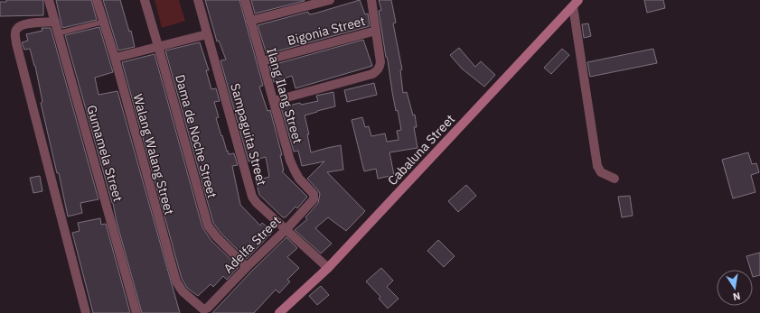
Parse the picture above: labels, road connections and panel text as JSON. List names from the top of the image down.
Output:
{
  "streets": {
    "main road": ["Cabaluna Street"],
    "street": [
      "Bigonia Street",
      "Ilang Ilang Street",
      "Sampaguita Street",
      "Dama de Noche Street",
      "Gumamela Street",
      "Walang Walang Street",
      "Adelfa Street"
    ]
  },
  "crossings": [
    ["Bigonia Street", "Ilang Ilang Street"],
    ["Ilang Ilang Street", "Adelfa Street"],
    ["Sampaguita Street", "Cabaluna Street"],
    ["Sampaguita Street", "Adelfa Street"],
    ["Dama de Noche Street", "Adelfa Street"],
    ["Walang Walang Street", "Adelfa Street"]
  ],
  "north": "bottom"
}
